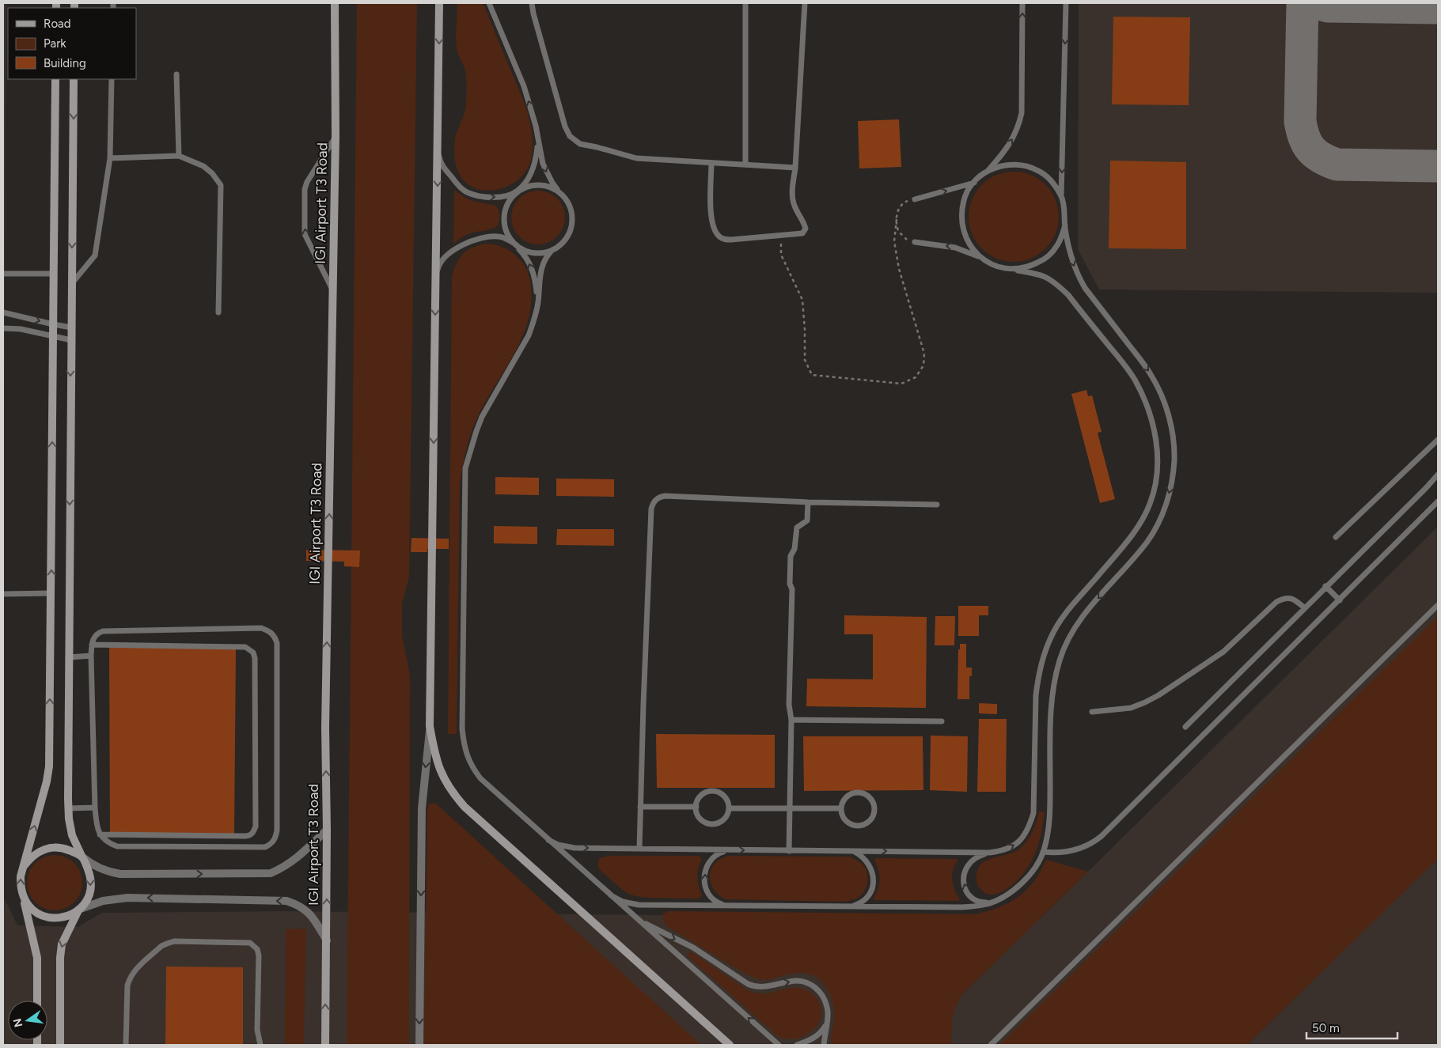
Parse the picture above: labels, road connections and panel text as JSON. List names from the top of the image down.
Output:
{
  "streets": {
    "main road": ["IGI Airport T3 Road"]
  },
  "one_way": ["IGI Airport T3 Road"],
  "legend": ["Road", "Park", "Building"],
  "scale_bar": "50 m",
  "north": "left"
}
